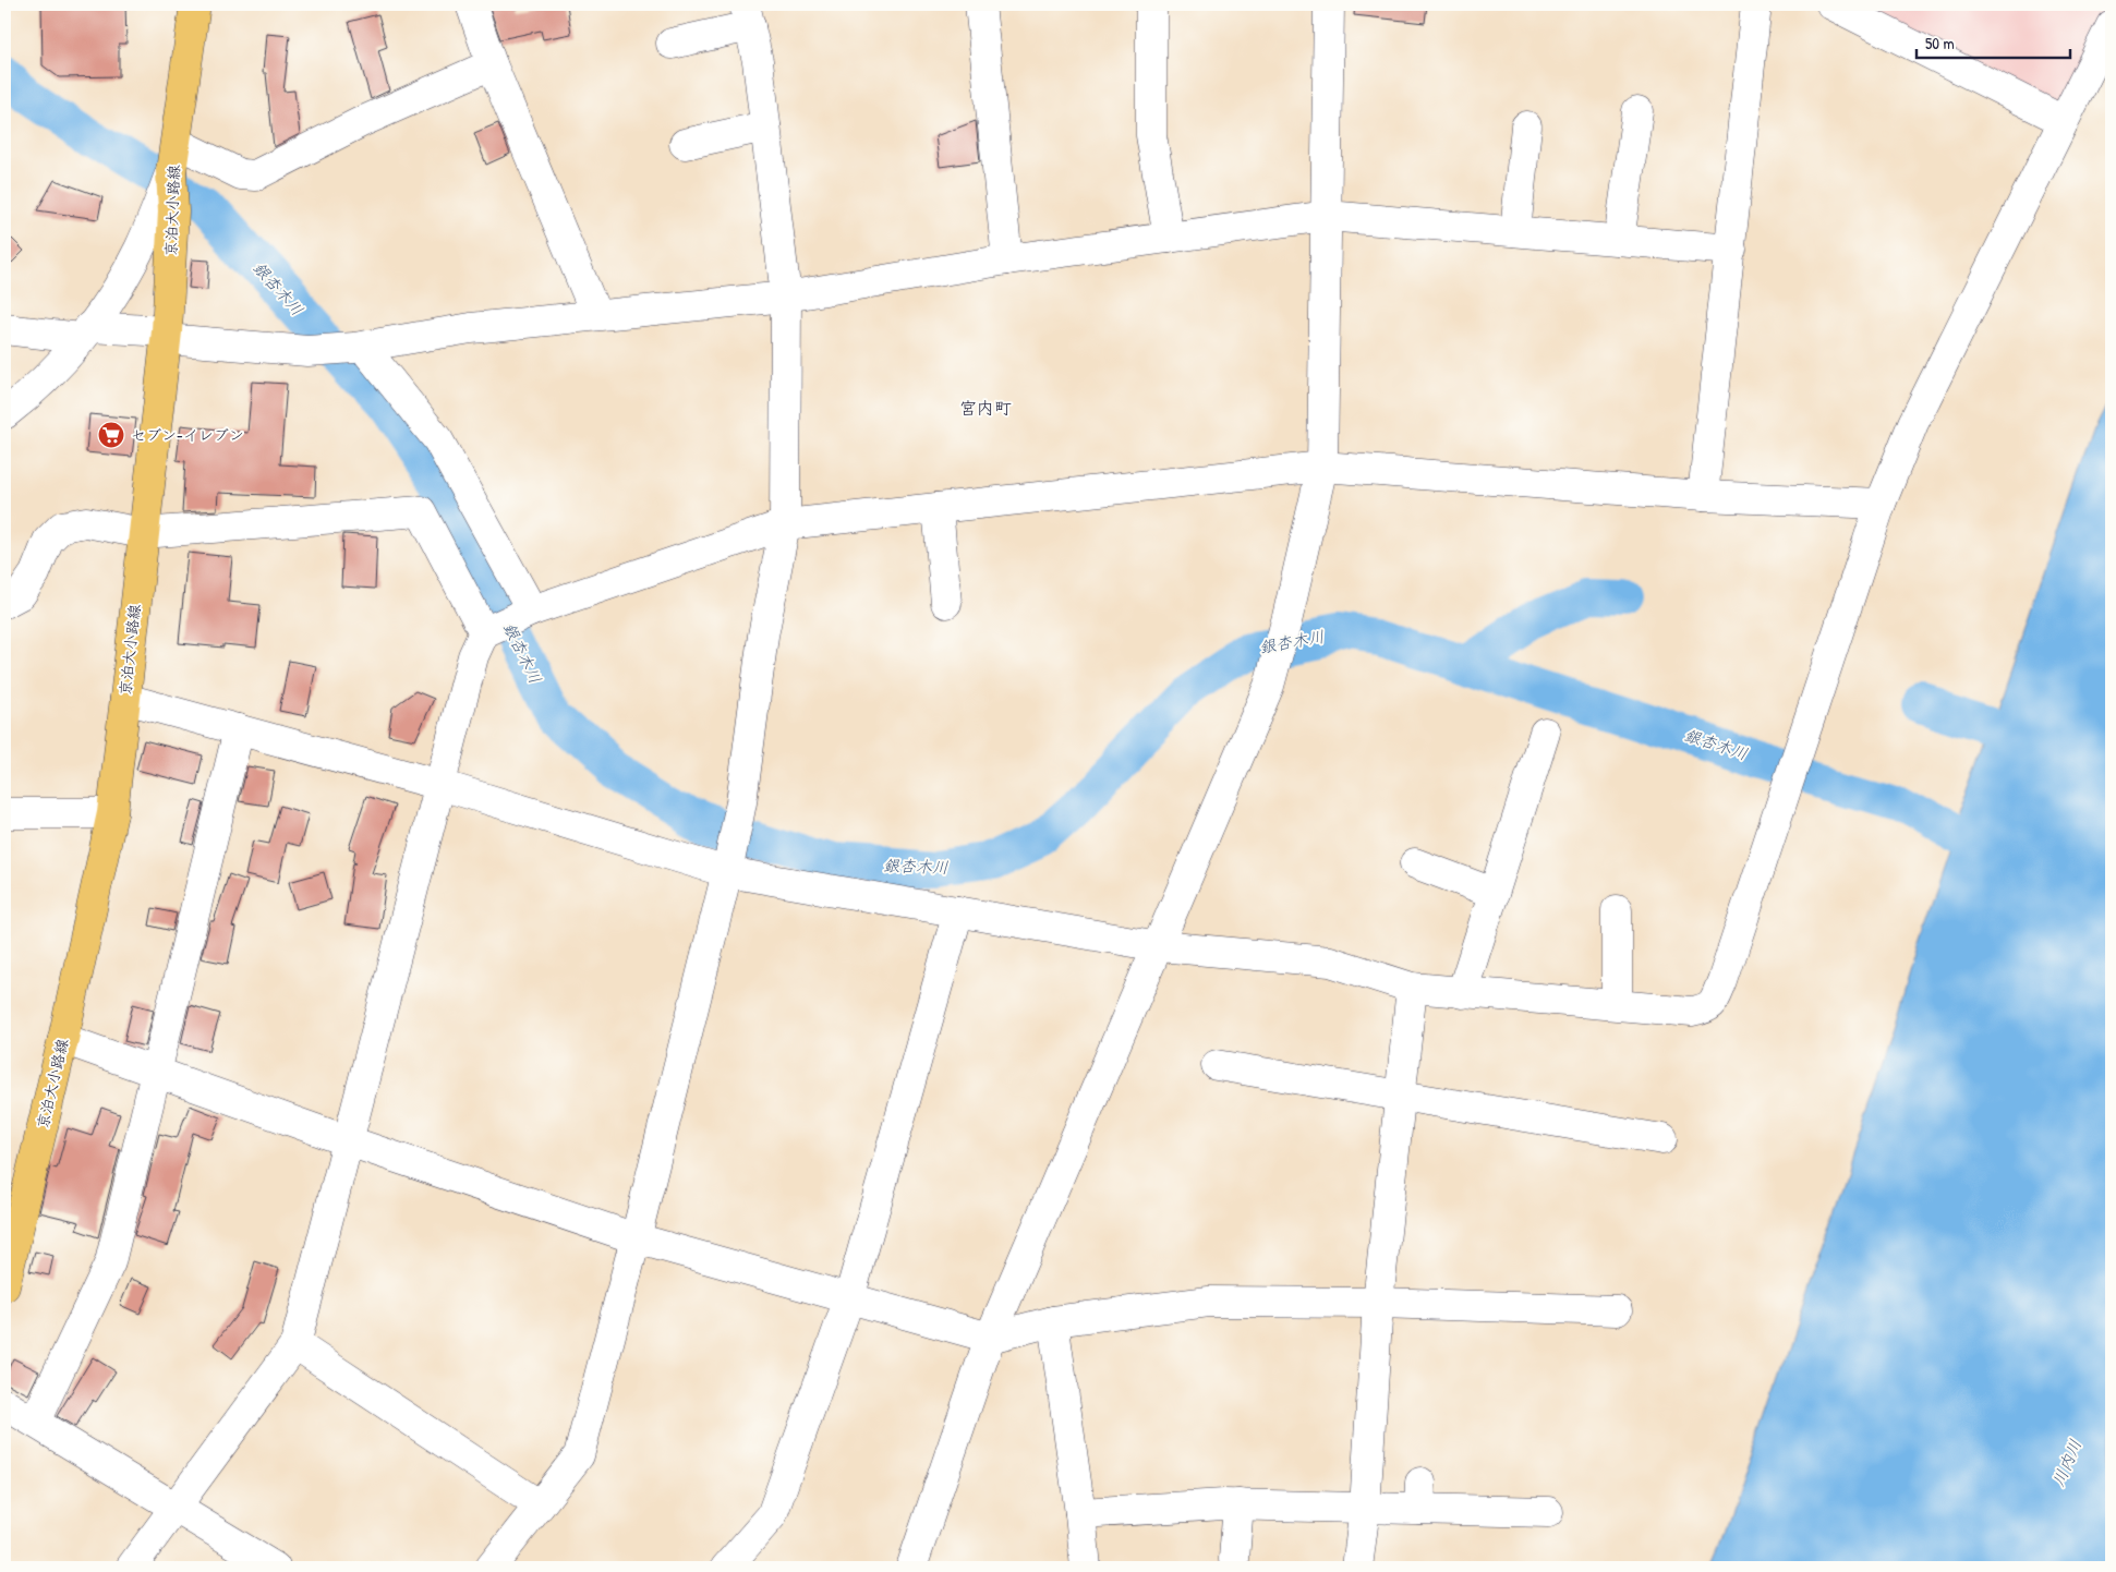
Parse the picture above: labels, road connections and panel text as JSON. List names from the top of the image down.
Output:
{
  "streets": {
    "main road": ["京泊大小路線"]
  },
  "districts": ["宮内町"],
  "water": ["銀杏木川", "川内川"],
  "places": {
    "supermarket": ["セブン-イレブン"]
  },
  "scale_bar": "50 m"
}
